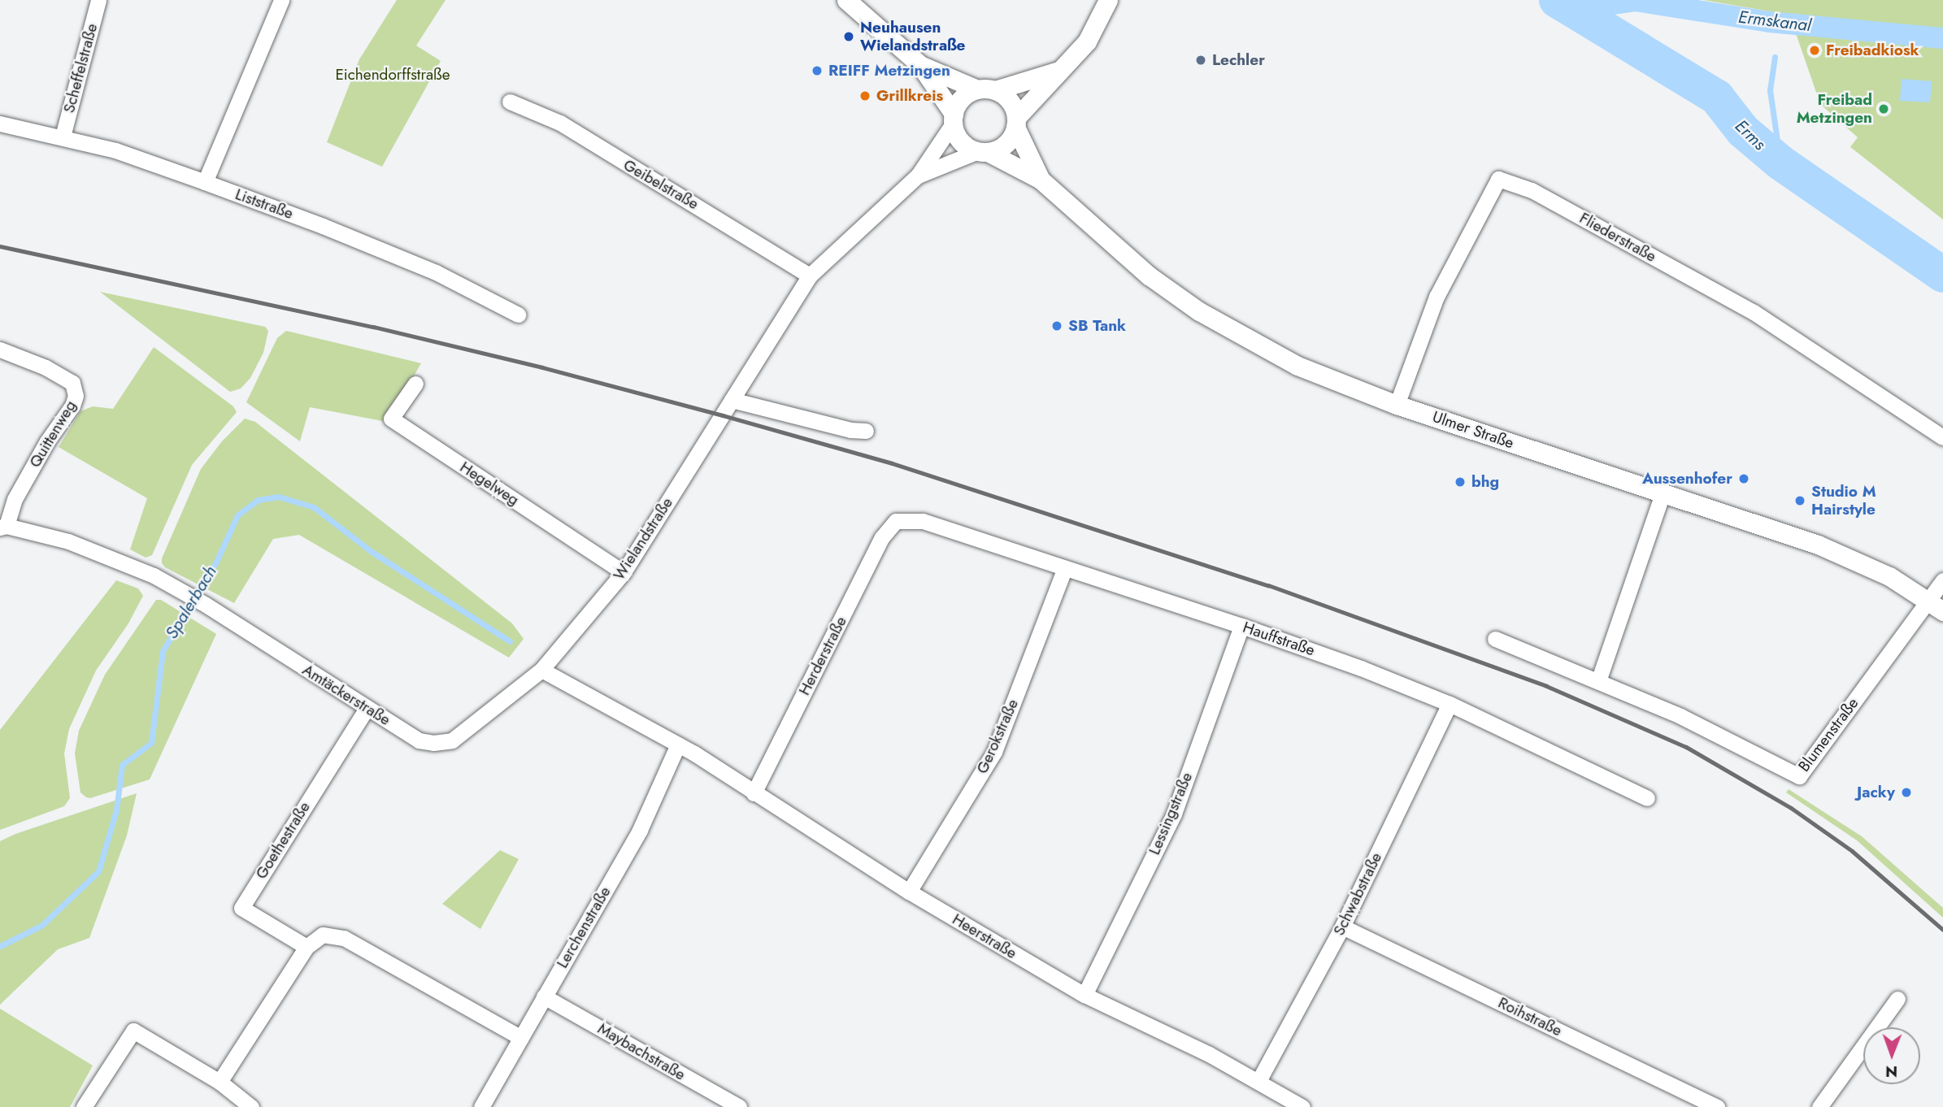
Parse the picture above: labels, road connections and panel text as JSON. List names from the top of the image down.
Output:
{
  "streets": {
    "street": [
      "Scheffelstraße",
      "Geibelstraße",
      "Liststraße",
      "Fliederstraße",
      "Ulmer Straße",
      "Quittenweg",
      "Hegelweg",
      "Wielandstraße",
      "Hauffstraße",
      "Herderstraße",
      "Amtäckerstraße",
      "Blumenstraße",
      "Gerokstraße",
      "Lessingstraße",
      "Goethestraße",
      "Schwabstraße",
      "Lerchenstraße",
      "Heerstraße",
      "Roihstraße",
      "Maybachstraße"
    ]
  },
  "crossings": [
    ["Scheffelstraße", "Liststraße"],
    ["Geibelstraße", "Wielandstraße"],
    ["Fliederstraße", "Ulmer Straße"],
    ["Ulmer Straße", "Wielandstraße"],
    ["Ulmer Straße", "Blumenstraße"],
    ["Quittenweg", "Amtäckerstraße"],
    ["Hegelweg", "Wielandstraße"],
    ["Wielandstraße", "Amtäckerstraße"],
    ["Hauffstraße", "Herderstraße"],
    ["Hauffstraße", "Gerokstraße"],
    ["Hauffstraße", "Lessingstraße"],
    ["Hauffstraße", "Schwabstraße"],
    ["Herderstraße", "Heerstraße"],
    ["Amtäckerstraße", "Goethestraße"],
    ["Gerokstraße", "Heerstraße"],
    ["Lessingstraße", "Heerstraße"],
    ["Schwabstraße", "Heerstraße"],
    ["Schwabstraße", "Roihstraße"],
    ["Lerchenstraße", "Heerstraße"],
    ["Lerchenstraße", "Maybachstraße"]
  ],
  "water": ["Ermskanal", "Erms", "Spalerbach"],
  "parks": ["Eichendorffstraße"],
  "places": [
    "Neuhausen Wielandstraße",
    "Freibadkiosk",
    "Lechler",
    "REIFF Metzingen",
    "Grillkreis",
    "Freibad Metzingen",
    "SB Tank",
    "Aussenhofer",
    "bhg",
    "Studio M Hairstyle",
    "Jacky"
  ],
  "north": "bottom"
}
